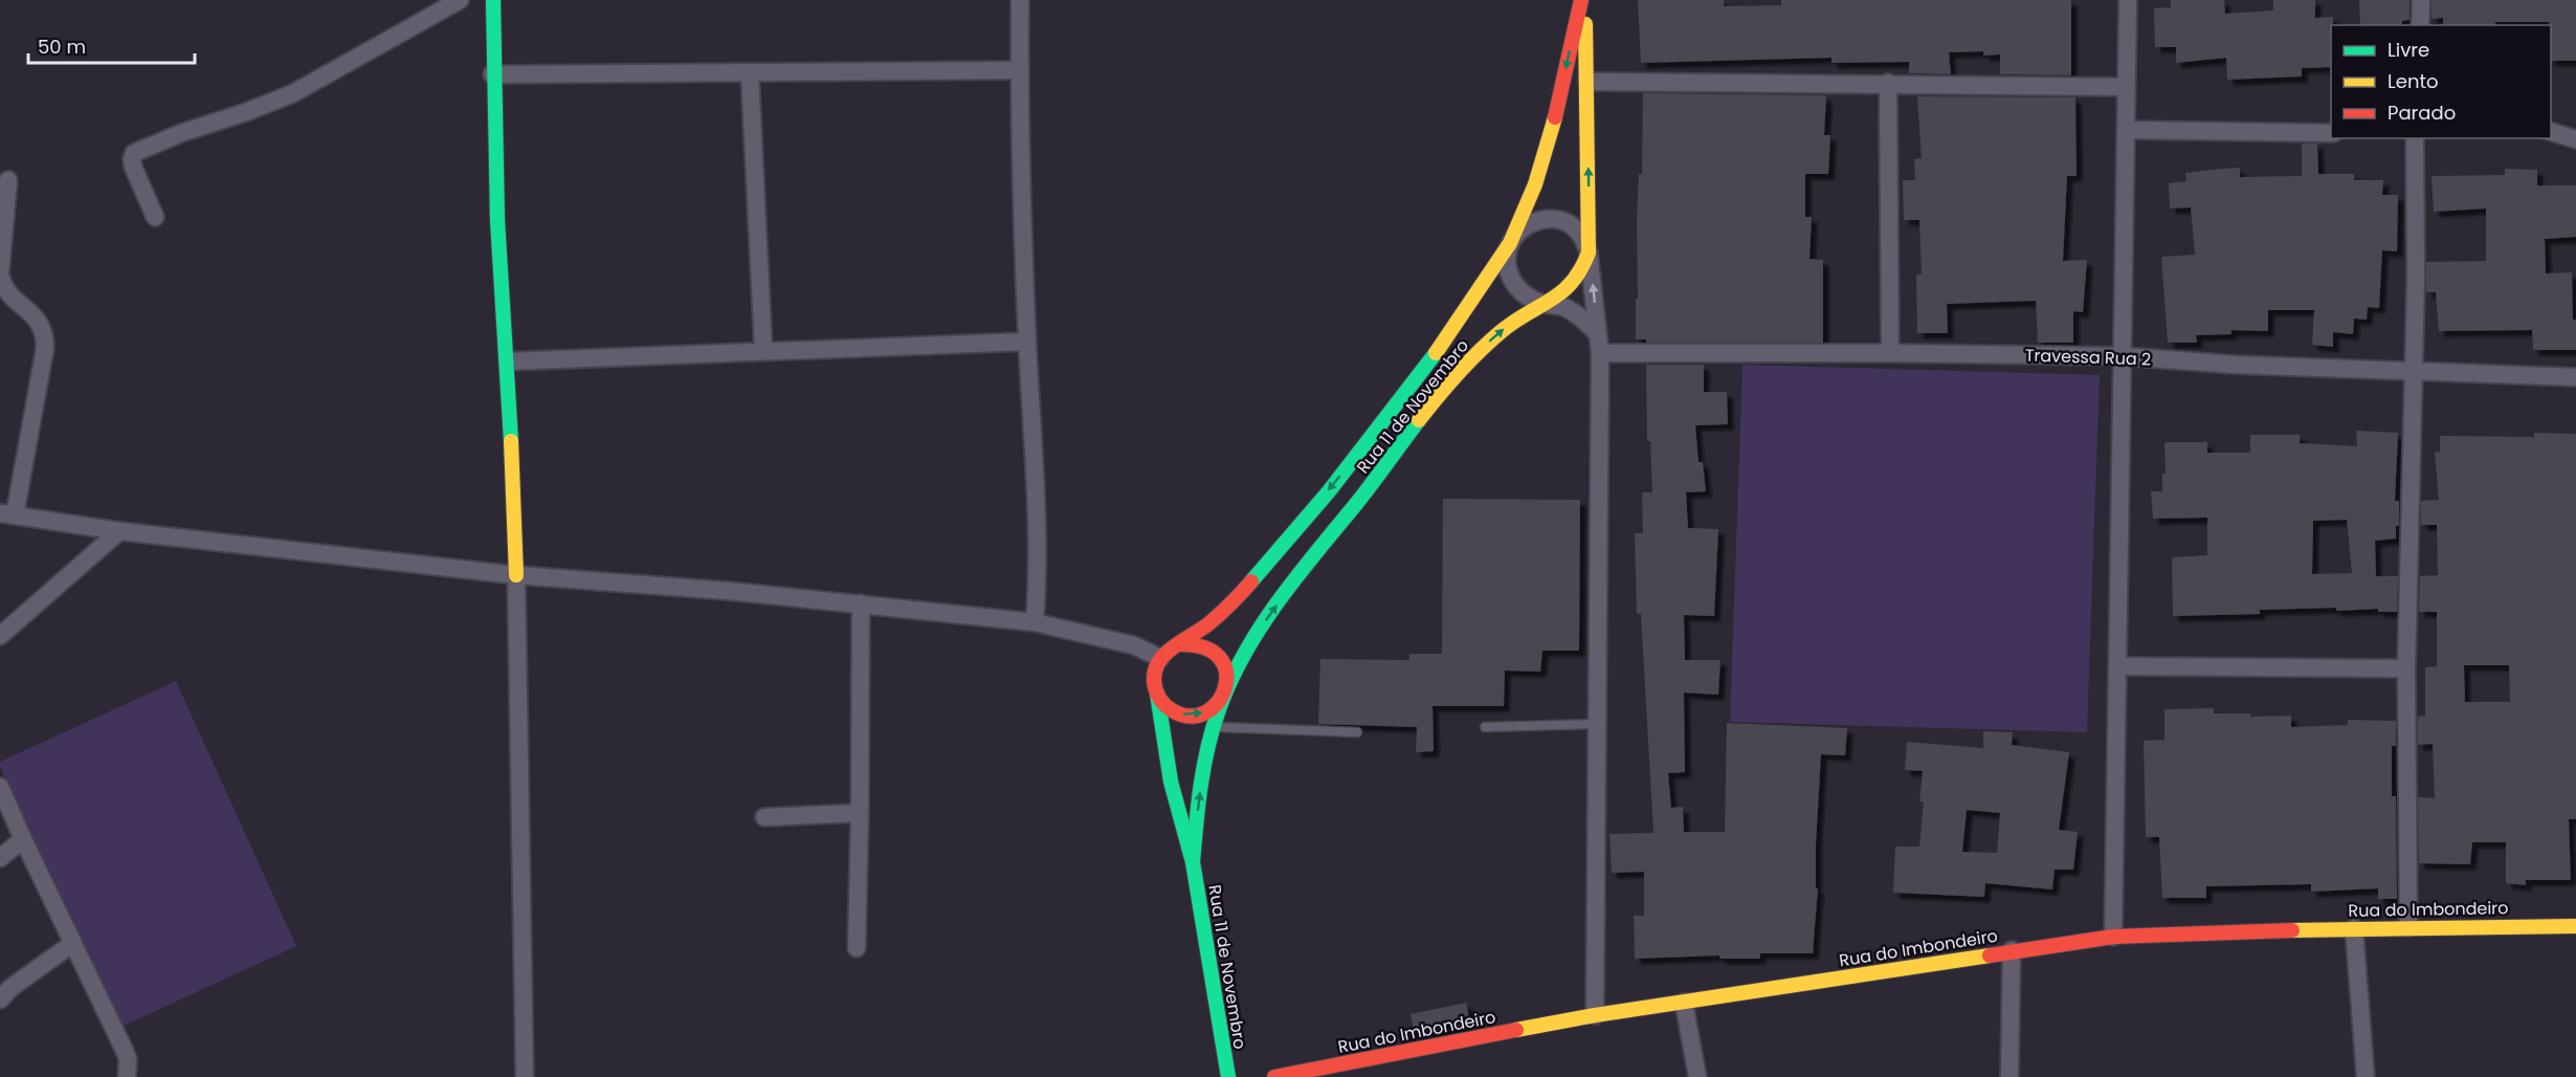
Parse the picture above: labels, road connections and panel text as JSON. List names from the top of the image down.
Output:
{
  "streets": {
    "main road": ["Rua 11 de Novembro", "Rua do Imbondeiro"],
    "street": ["Travessa Rua 2"]
  },
  "legend": ["Livre", "Lento", "Parado"],
  "scale_bar": "50 m"
}
